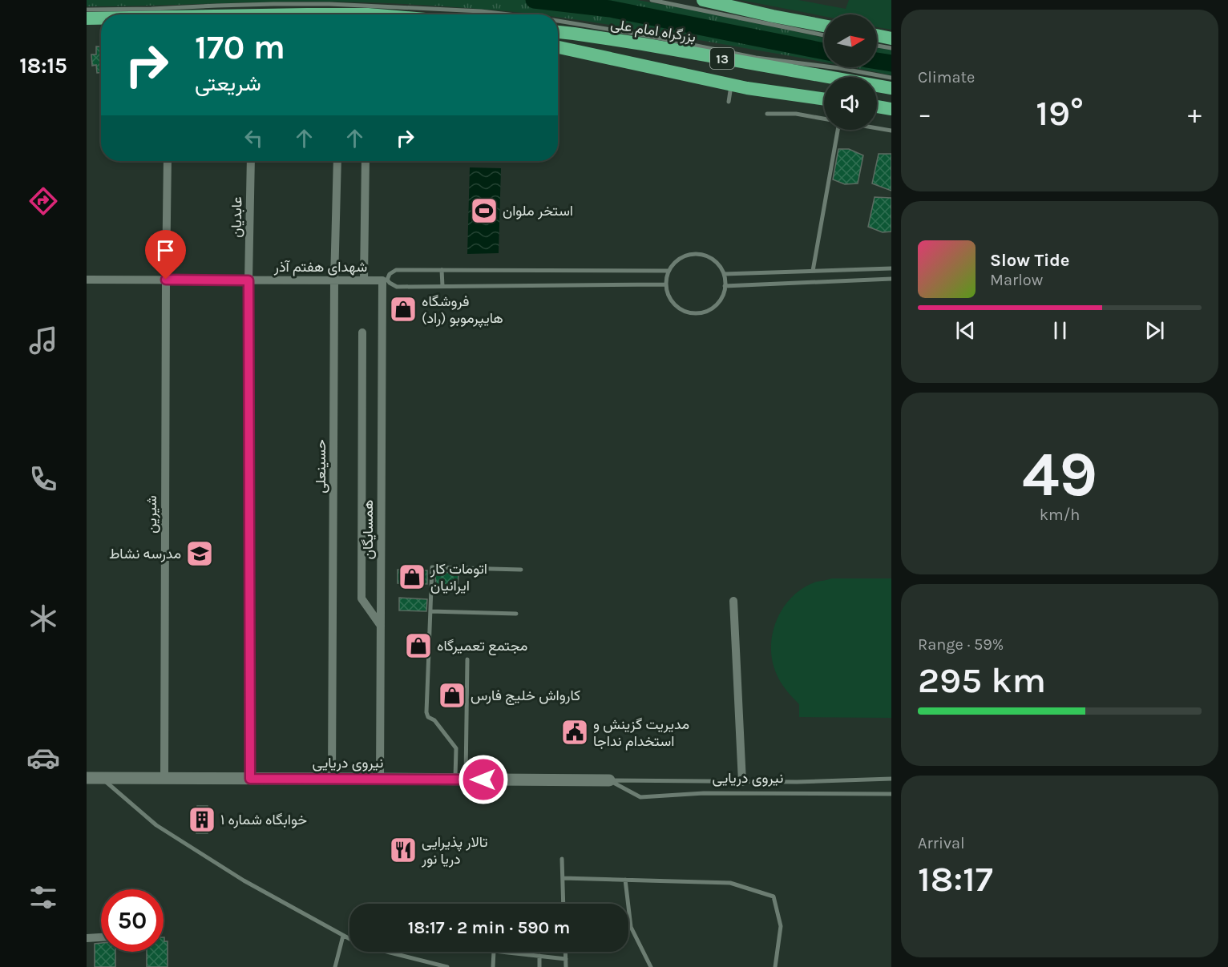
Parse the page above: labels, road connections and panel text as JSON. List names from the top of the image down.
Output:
{
  "streets": {
    "highway": ["بزرگراه امام علی", "13"],
    "main road": ["نیروی دریایی"],
    "street": [
      "عابدیان",
      "شهدای هفتم آذر",
      "حسینعلی",
      "شیرین",
      "همسایگان"
    ]
  },
  "crossings": [
    ["عابدیان", "شهدای هفتم آذر"],
    ["عابدیان", "نیروی دریایی"],
    ["شهدای هفتم آذر", "حسینعلی"],
    ["شهدای هفتم آذر", "شیرین"],
    ["شهدای هفتم آذر", "همسایگان"],
    ["حسینعلی", "نیروی دریایی"],
    ["شیرین", "نیروی دریایی"],
    ["همسایگان", "نیروی دریایی"]
  ],
  "places": {
    "sports": ["استخر ملوان"],
    "shop": [
      "فروشگاه هایپرموبو (راد)",
      "اتومات کار ایرانیان",
      "مجتمع تعمیرگاه",
      "کارواش خلیج فارس"
    ],
    "school or university": ["مدرسه نشاط"],
    "public building": ["مدیریت گزینش و استخدام نداجا"],
    "building": ["خوابگاه شماره ۱"],
    "restaurant": ["تالار پذیرایی دریا نور"]
  },
  "north": "right",
  "page": {
    "tabs": "18:15",
    "tile": [
      "Climate",
      ["49", "km/h"],
      ["Range · 59%", "295 km"],
      ["Arrival", "18:17"]
    ],
    "turn": ["170 m", "شریعتی"],
    "heat": ["−", "19°", "+"],
    "song": ["Slow Tide", "Marlow"],
    "limit": "50",
    "trip": "18:17 · 2 min · 590 m"
  }
}
